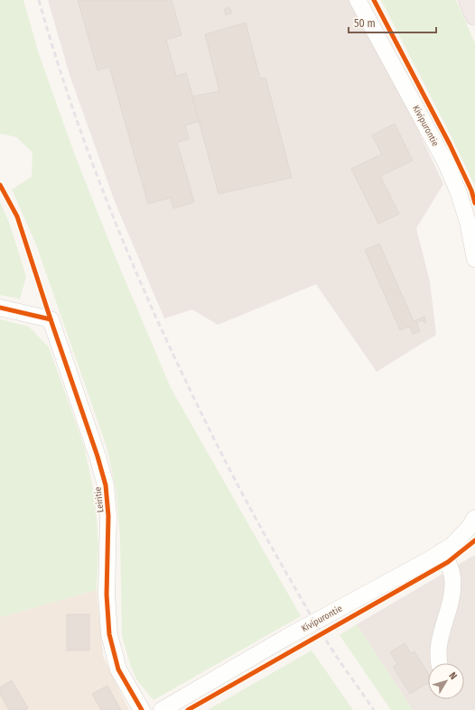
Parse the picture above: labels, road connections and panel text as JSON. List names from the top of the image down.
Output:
{
  "streets": {
    "street": ["Kivipurontie", "Leiritie"]
  },
  "scale_bar": "50 m",
  "north": "top right"
}
